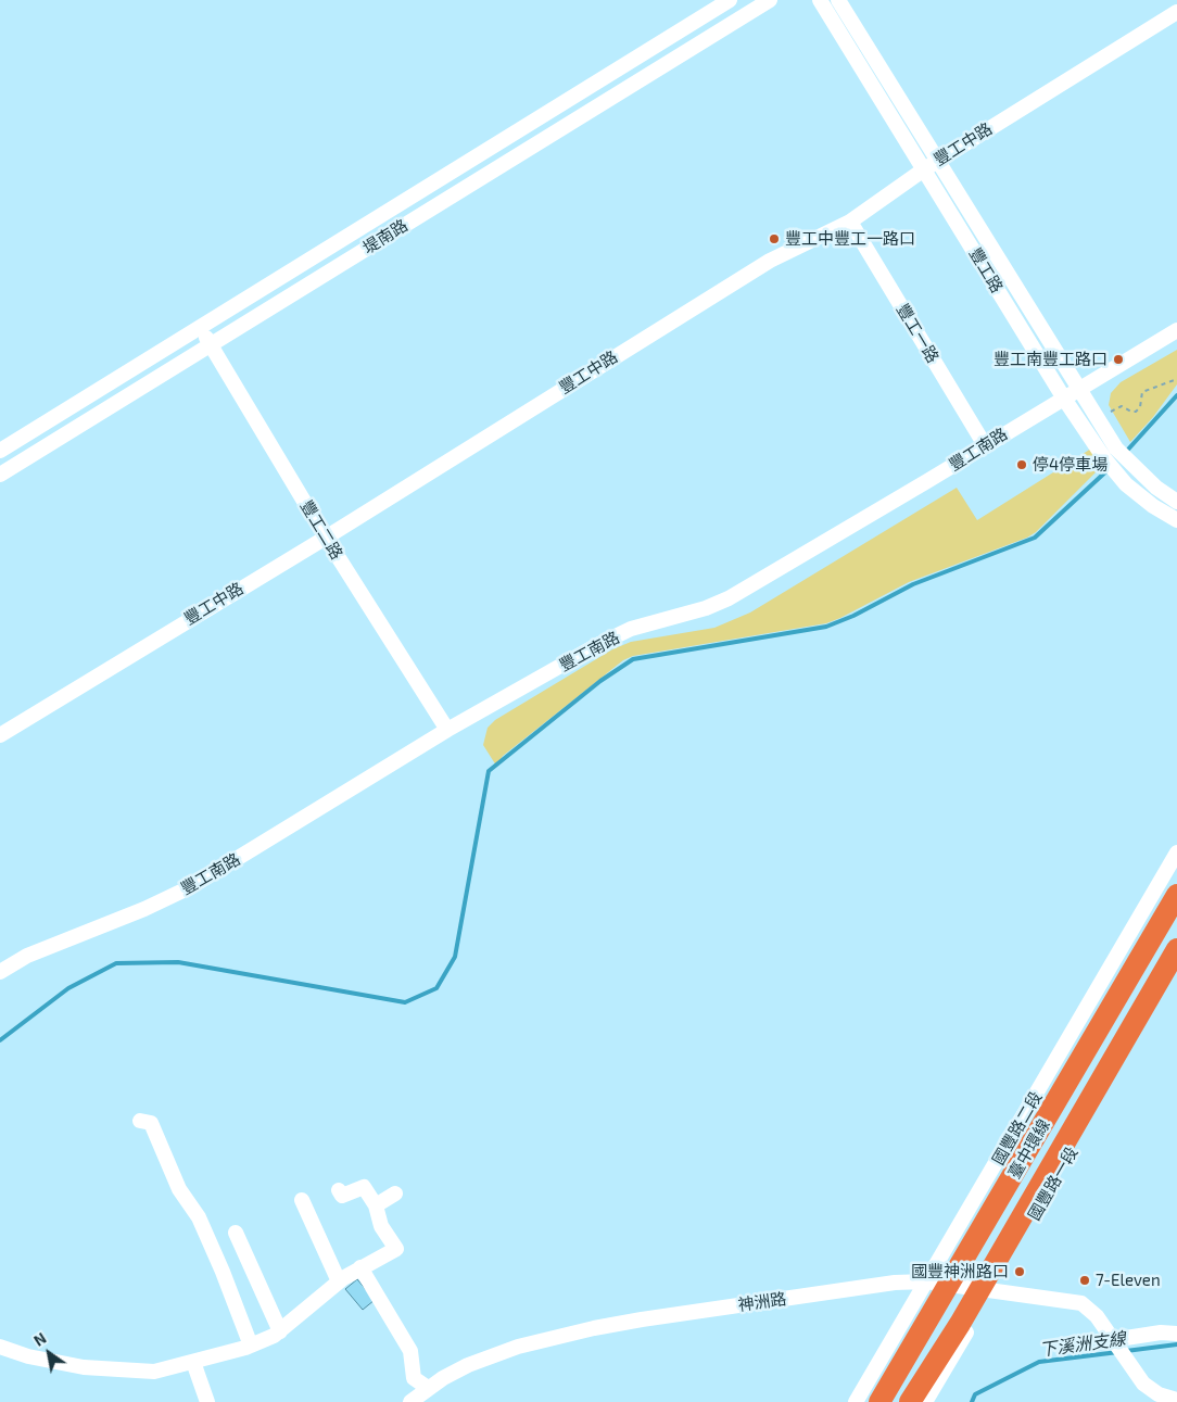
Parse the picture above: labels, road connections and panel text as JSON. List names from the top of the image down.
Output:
{
  "streets": {
    "highway": ["臺中環線"],
    "street": [
      "豐工中路",
      "堤南路",
      "豐工路",
      "豐工一路",
      "豐工南路",
      "豐工二路",
      "國豐路二段",
      "國豐路一段",
      "神洲路"
    ]
  },
  "crossings": [
    ["豐工中路", "豐工路"],
    ["豐工中路", "豐工一路"],
    ["豐工中路", "豐工二路"],
    ["堤南路", "豐工二路"],
    ["豐工路", "豐工南路"],
    ["豐工一路", "豐工南路"],
    ["豐工南路", "豐工二路"],
    ["國豐路二段", "神洲路"],
    ["國豐路一段", "神洲路"]
  ],
  "water": ["下溪洲支線"],
  "places": [
    "豐工中豐工一路口",
    "豐工南豐工路口",
    "停4停車場",
    "國豐神洲路口",
    "7-Eleven"
  ],
  "north": "top left"
}
